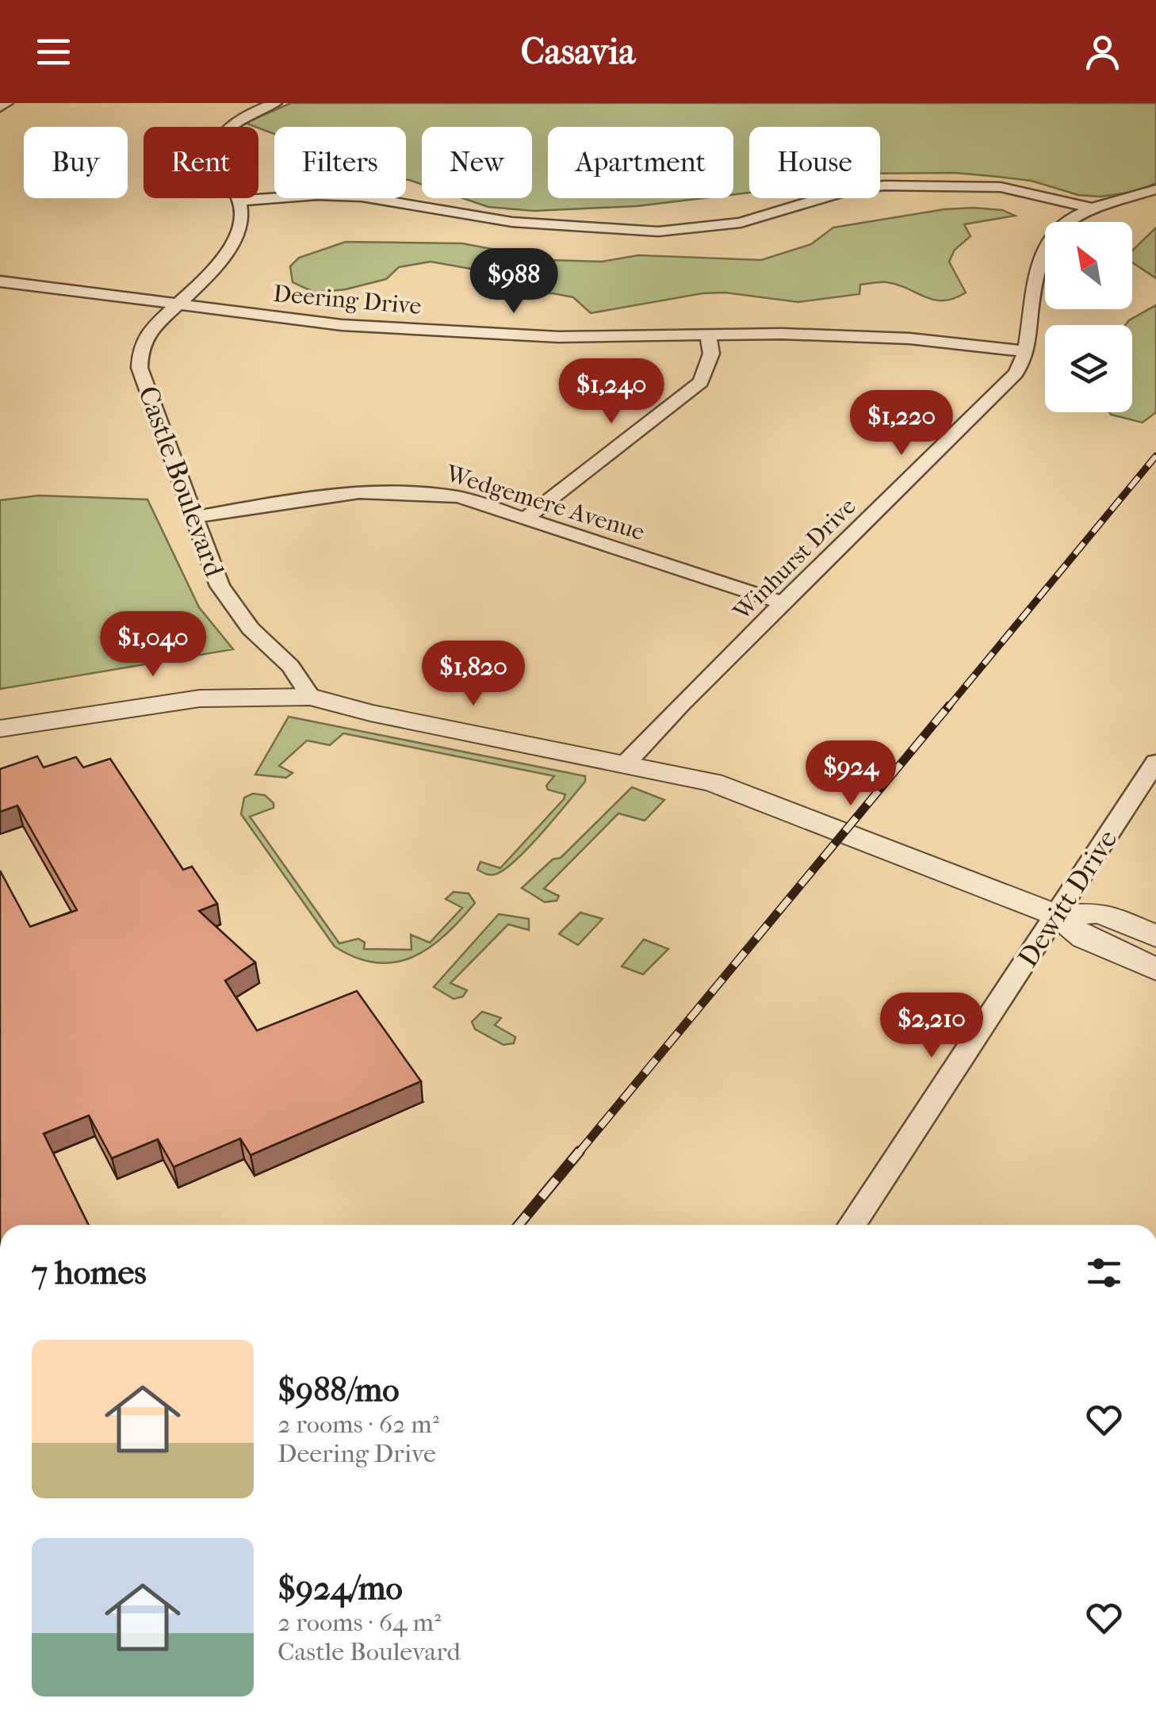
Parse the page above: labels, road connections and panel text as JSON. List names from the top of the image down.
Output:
{
  "streets": {
    "street": [
      "Deering Drive",
      "Castle Boulevard",
      "Wedgemere Avenue",
      "Winhurst Drive",
      "Dewitt Drive"
    ]
  },
  "crossings": [
    ["Deering Drive", "Castle Boulevard"],
    ["Deering Drive", "Winhurst Drive"],
    ["Castle Boulevard", "Wedgemere Avenue"],
    ["Wedgemere Avenue", "Winhurst Drive"]
  ],
  "north": "top left",
  "page": {
    "header": "Casavia",
    "chip": [
      "Buy",
      "Rent",
      "Filters",
      "New",
      "Apartment",
      "House"
    ],
    "price": [
      "$988",
      "$1,240",
      "$1,220",
      "$1,040",
      "$1,820",
      "$924",
      "$2,210"
    ],
    "heading": "7 homes",
    "list": [
      {
        "name": "$988/mo",
        "note": "2 rooms · 62 m² · Deering Drive"
      },
      {
        "name": "$924/mo",
        "note": "2 rooms · 64 m² · Castle Boulevard"
      }
    ]
  }
}
